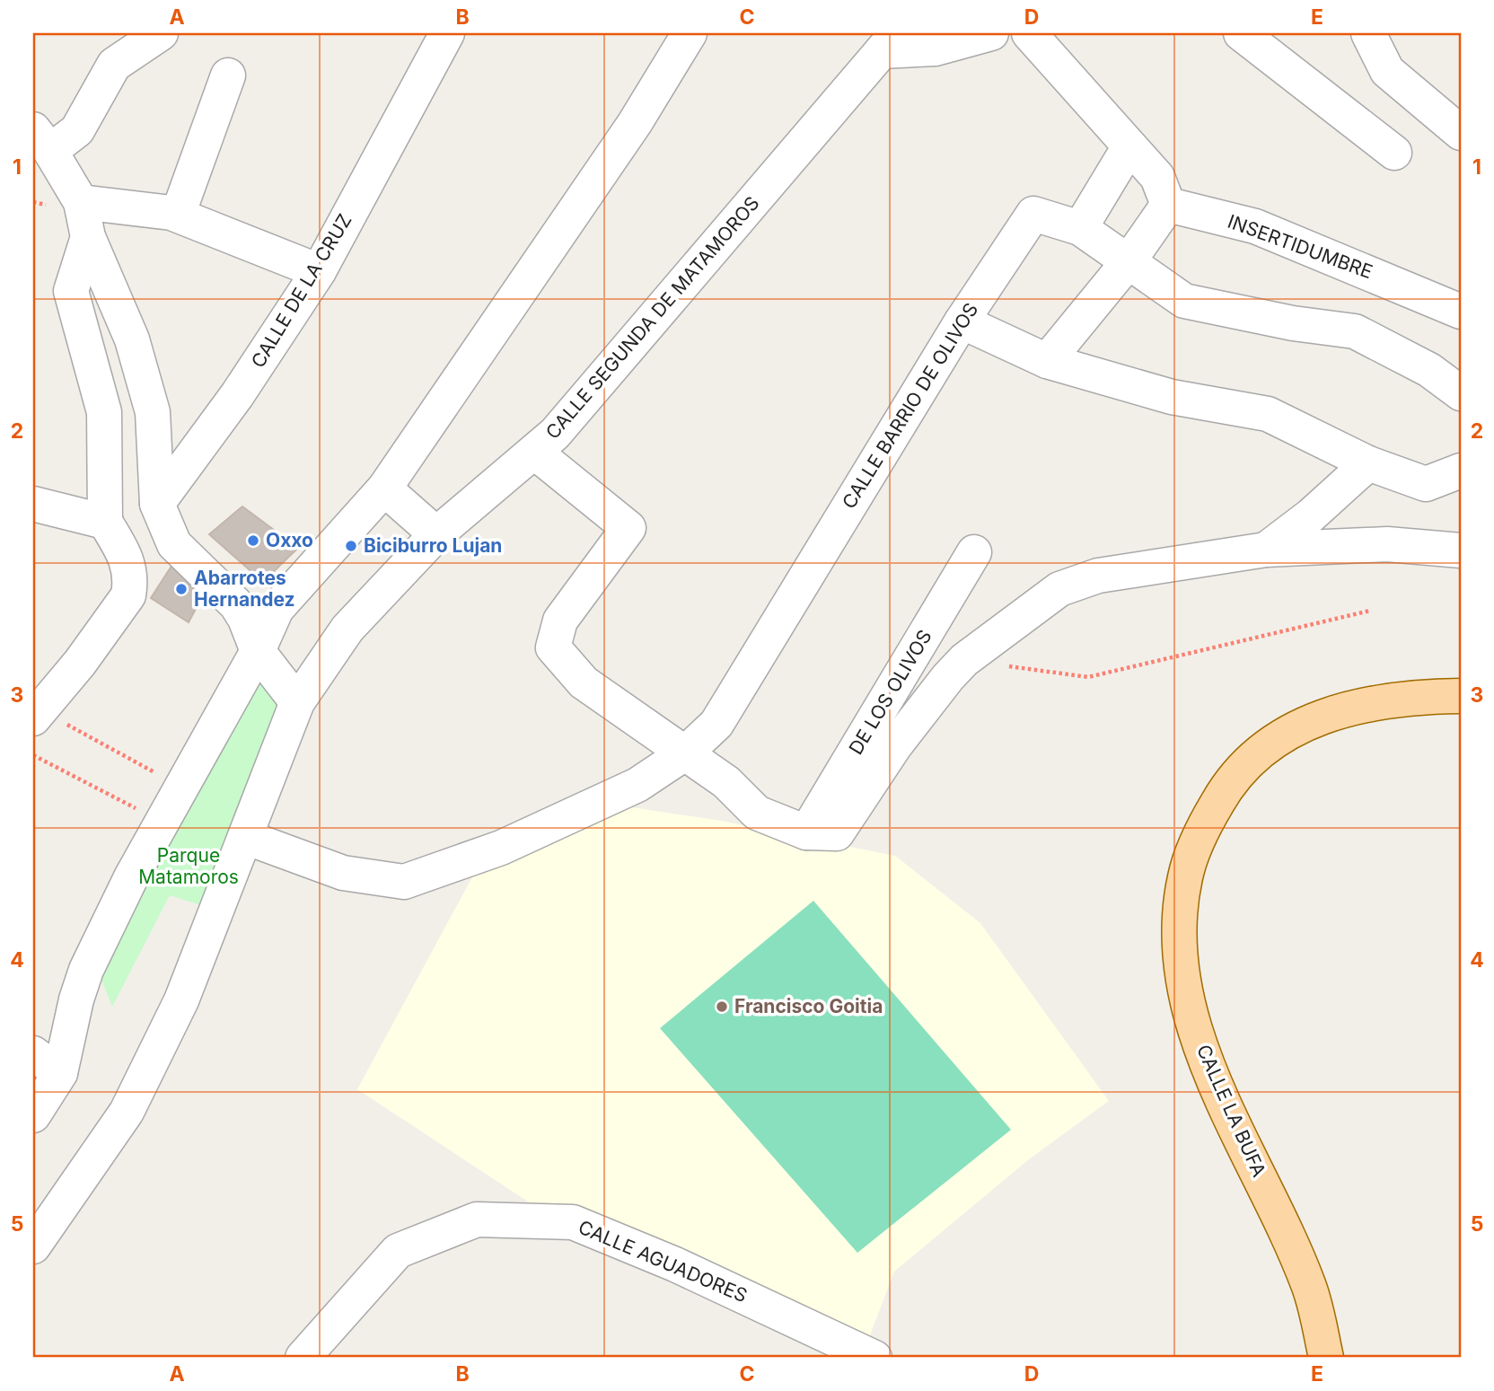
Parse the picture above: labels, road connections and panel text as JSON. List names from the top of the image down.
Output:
{
  "streets": {
    "main road": ["CALLE LA BUFA"],
    "street": [
      "INSERTIDUMBRE",
      "CALLE DE LA CRUZ",
      "CALLE SEGUNDA DE MATAMOROS",
      "CALLE BARRIO DE OLIVOS",
      "DE LOS OLIVOS",
      "CALLE AGUADORES"
    ]
  },
  "parks": ["Parque Matamoros"],
  "places": [
    "Oxxo",
    "Biciburro Lujan",
    "Abarrotes Hernandez",
    "Francisco Goitia"
  ],
  "grid": {
    "columns": [
      "A",
      "B",
      "C",
      "D",
      "E"
    ],
    "rows": [
      "1",
      "2",
      "3",
      "4",
      "5"
    ]
  }
}
